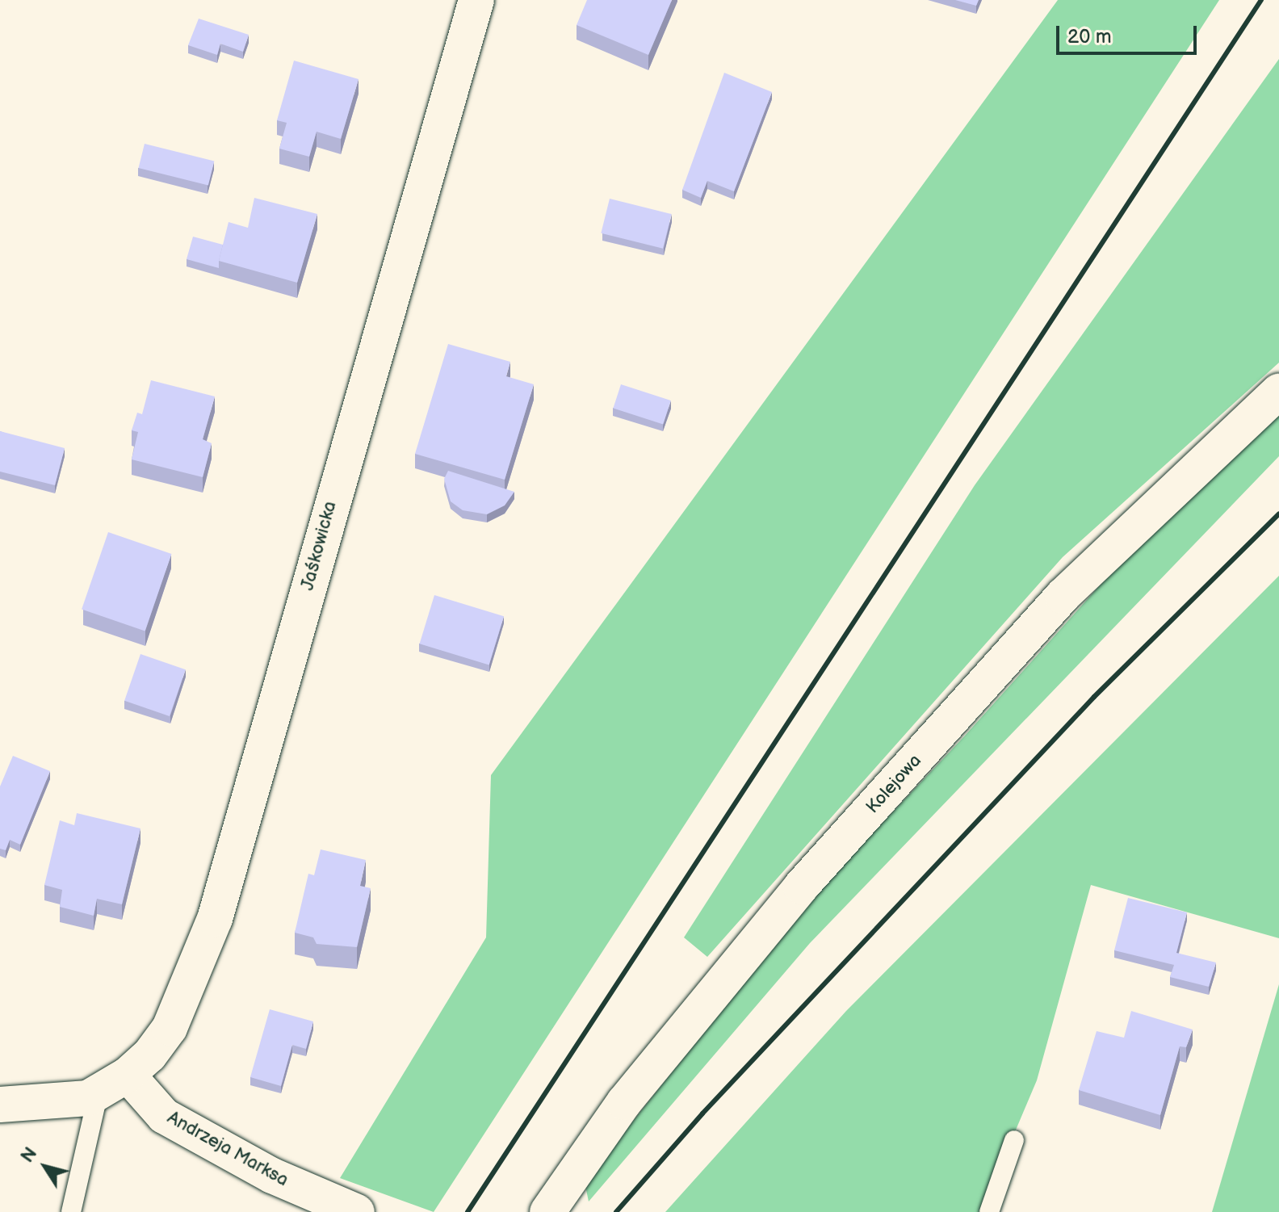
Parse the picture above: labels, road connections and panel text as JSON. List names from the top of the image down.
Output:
{
  "streets": {
    "street": ["Jaśkowicka", "Kolejowa", "Andrzeja Marksa"]
  },
  "crossings": [
    ["Jaśkowicka", "Andrzeja Marksa"]
  ],
  "scale_bar": "20 m",
  "north": "top left"
}
